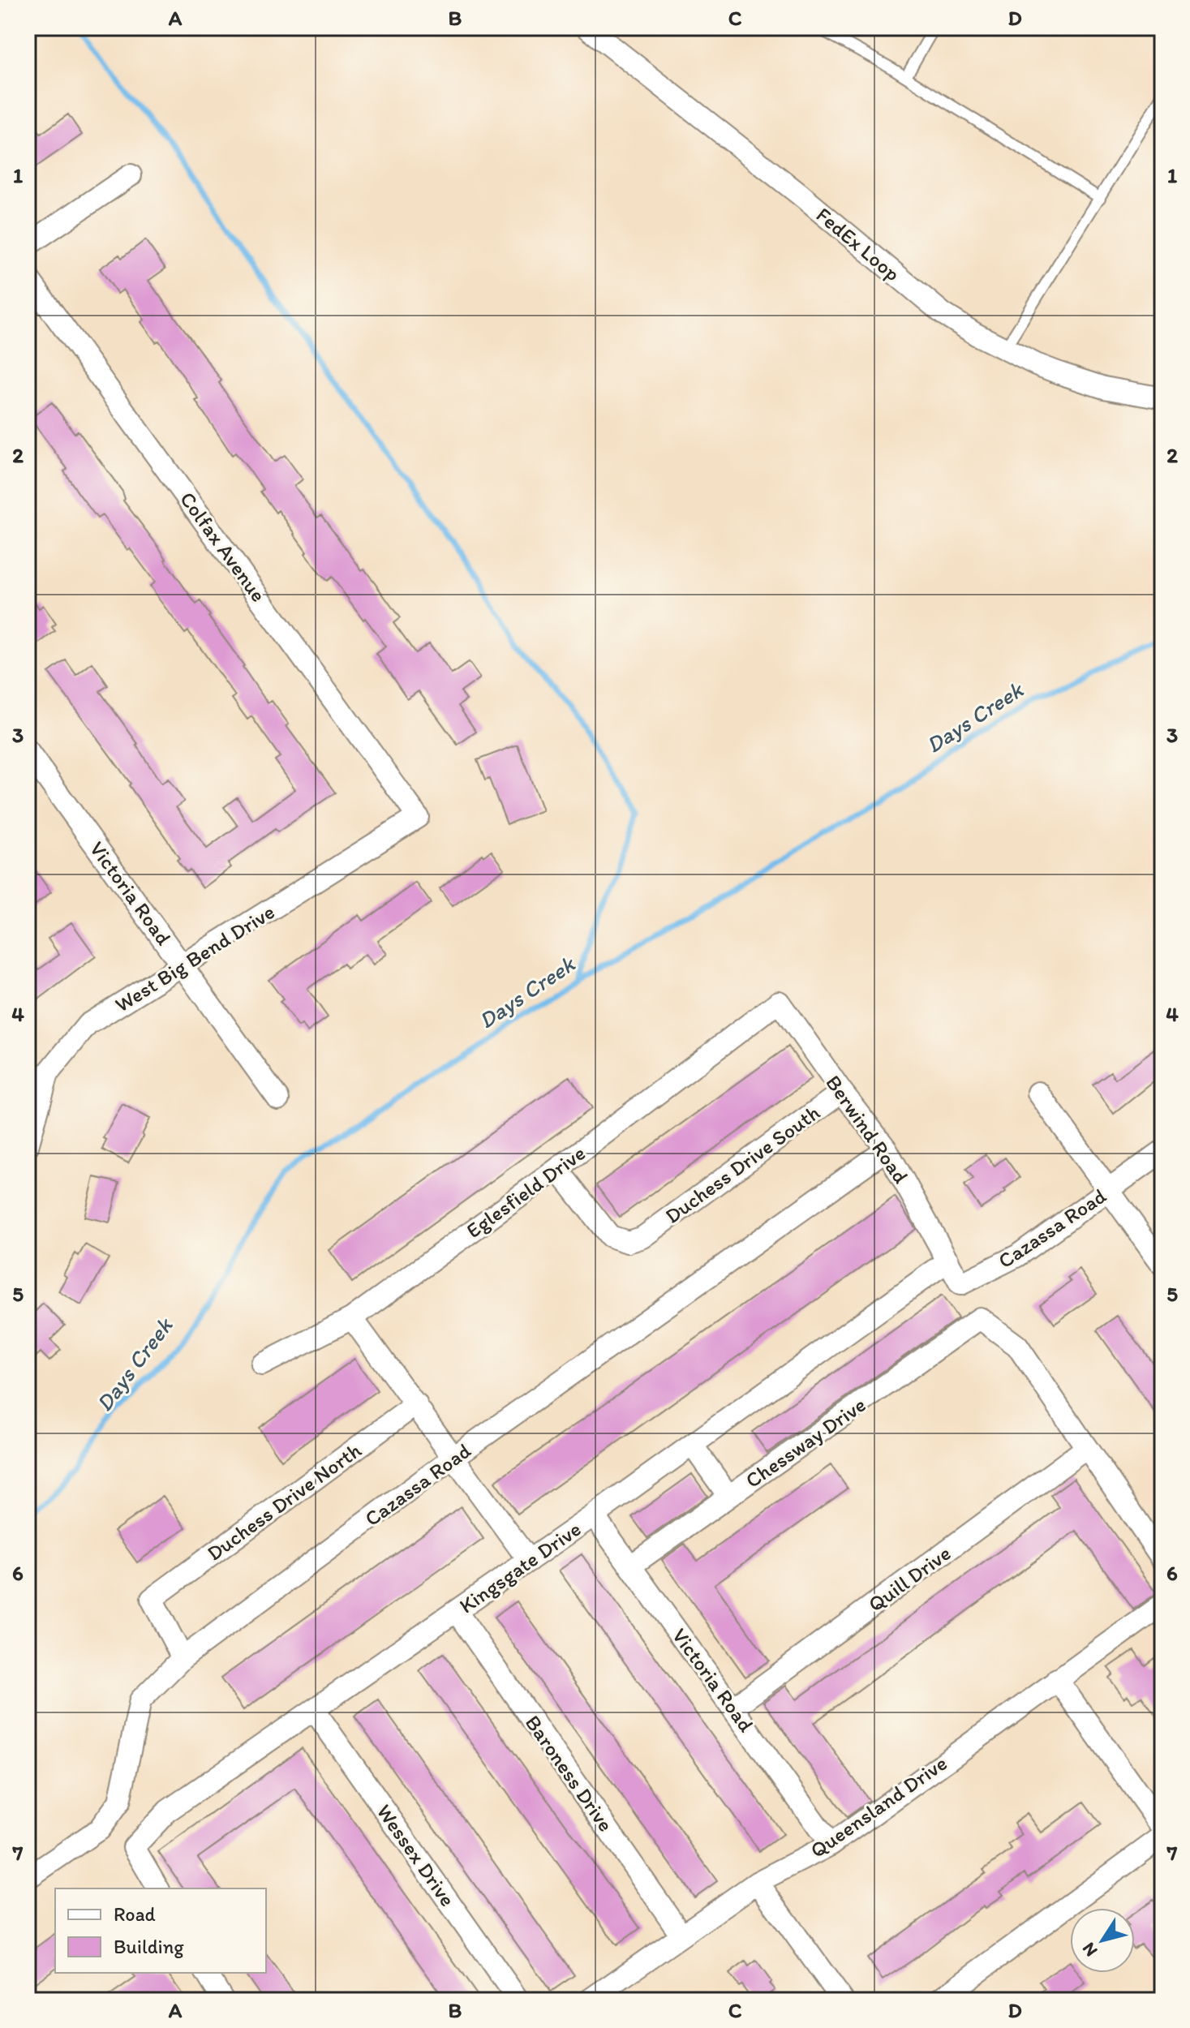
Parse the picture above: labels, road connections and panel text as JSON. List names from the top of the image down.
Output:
{
  "streets": {
    "street": [
      "FedEx Loop",
      "Colfax Avenue",
      "Victoria Road",
      "West Big Bend Drive",
      "Berwind Road",
      "Duchess Drive South",
      "Eglesfield Drive",
      "Cazassa Road",
      "Chessway Drive",
      "Duchess Drive North",
      "Kingsgate Drive",
      "Quill Drive",
      "Baroness Drive",
      "Queensland Drive",
      "Wessex Drive"
    ]
  },
  "crossings": [
    ["Colfax Avenue", "West Big Bend Drive"],
    ["Victoria Road", "West Big Bend Drive"],
    ["Victoria Road", "Chessway Drive"],
    ["Victoria Road", "Kingsgate Drive"],
    ["Victoria Road", "Quill Drive"],
    ["Victoria Road", "Queensland Drive"],
    ["Berwind Road", "Duchess Drive South"],
    ["Berwind Road", "Eglesfield Drive"],
    ["Berwind Road", "Cazassa Road"],
    ["Berwind Road", "Kingsgate Drive"],
    ["Duchess Drive South", "Eglesfield Drive"],
    ["Cazassa Road", "Duchess Drive North"],
    ["Cazassa Road", "Kingsgate Drive"],
    ["Chessway Drive", "Quill Drive"],
    ["Kingsgate Drive", "Baroness Drive"],
    ["Kingsgate Drive", "Wessex Drive"],
    ["Baroness Drive", "Queensland Drive"]
  ],
  "water": ["Days Creek"],
  "legend": ["Road", "Building"],
  "north": "bottom left",
  "grid": {
    "columns": [
      "A",
      "B",
      "C",
      "D"
    ],
    "rows": [
      "1",
      "2",
      "3",
      "4",
      "5",
      "6",
      "7"
    ]
  }
}
